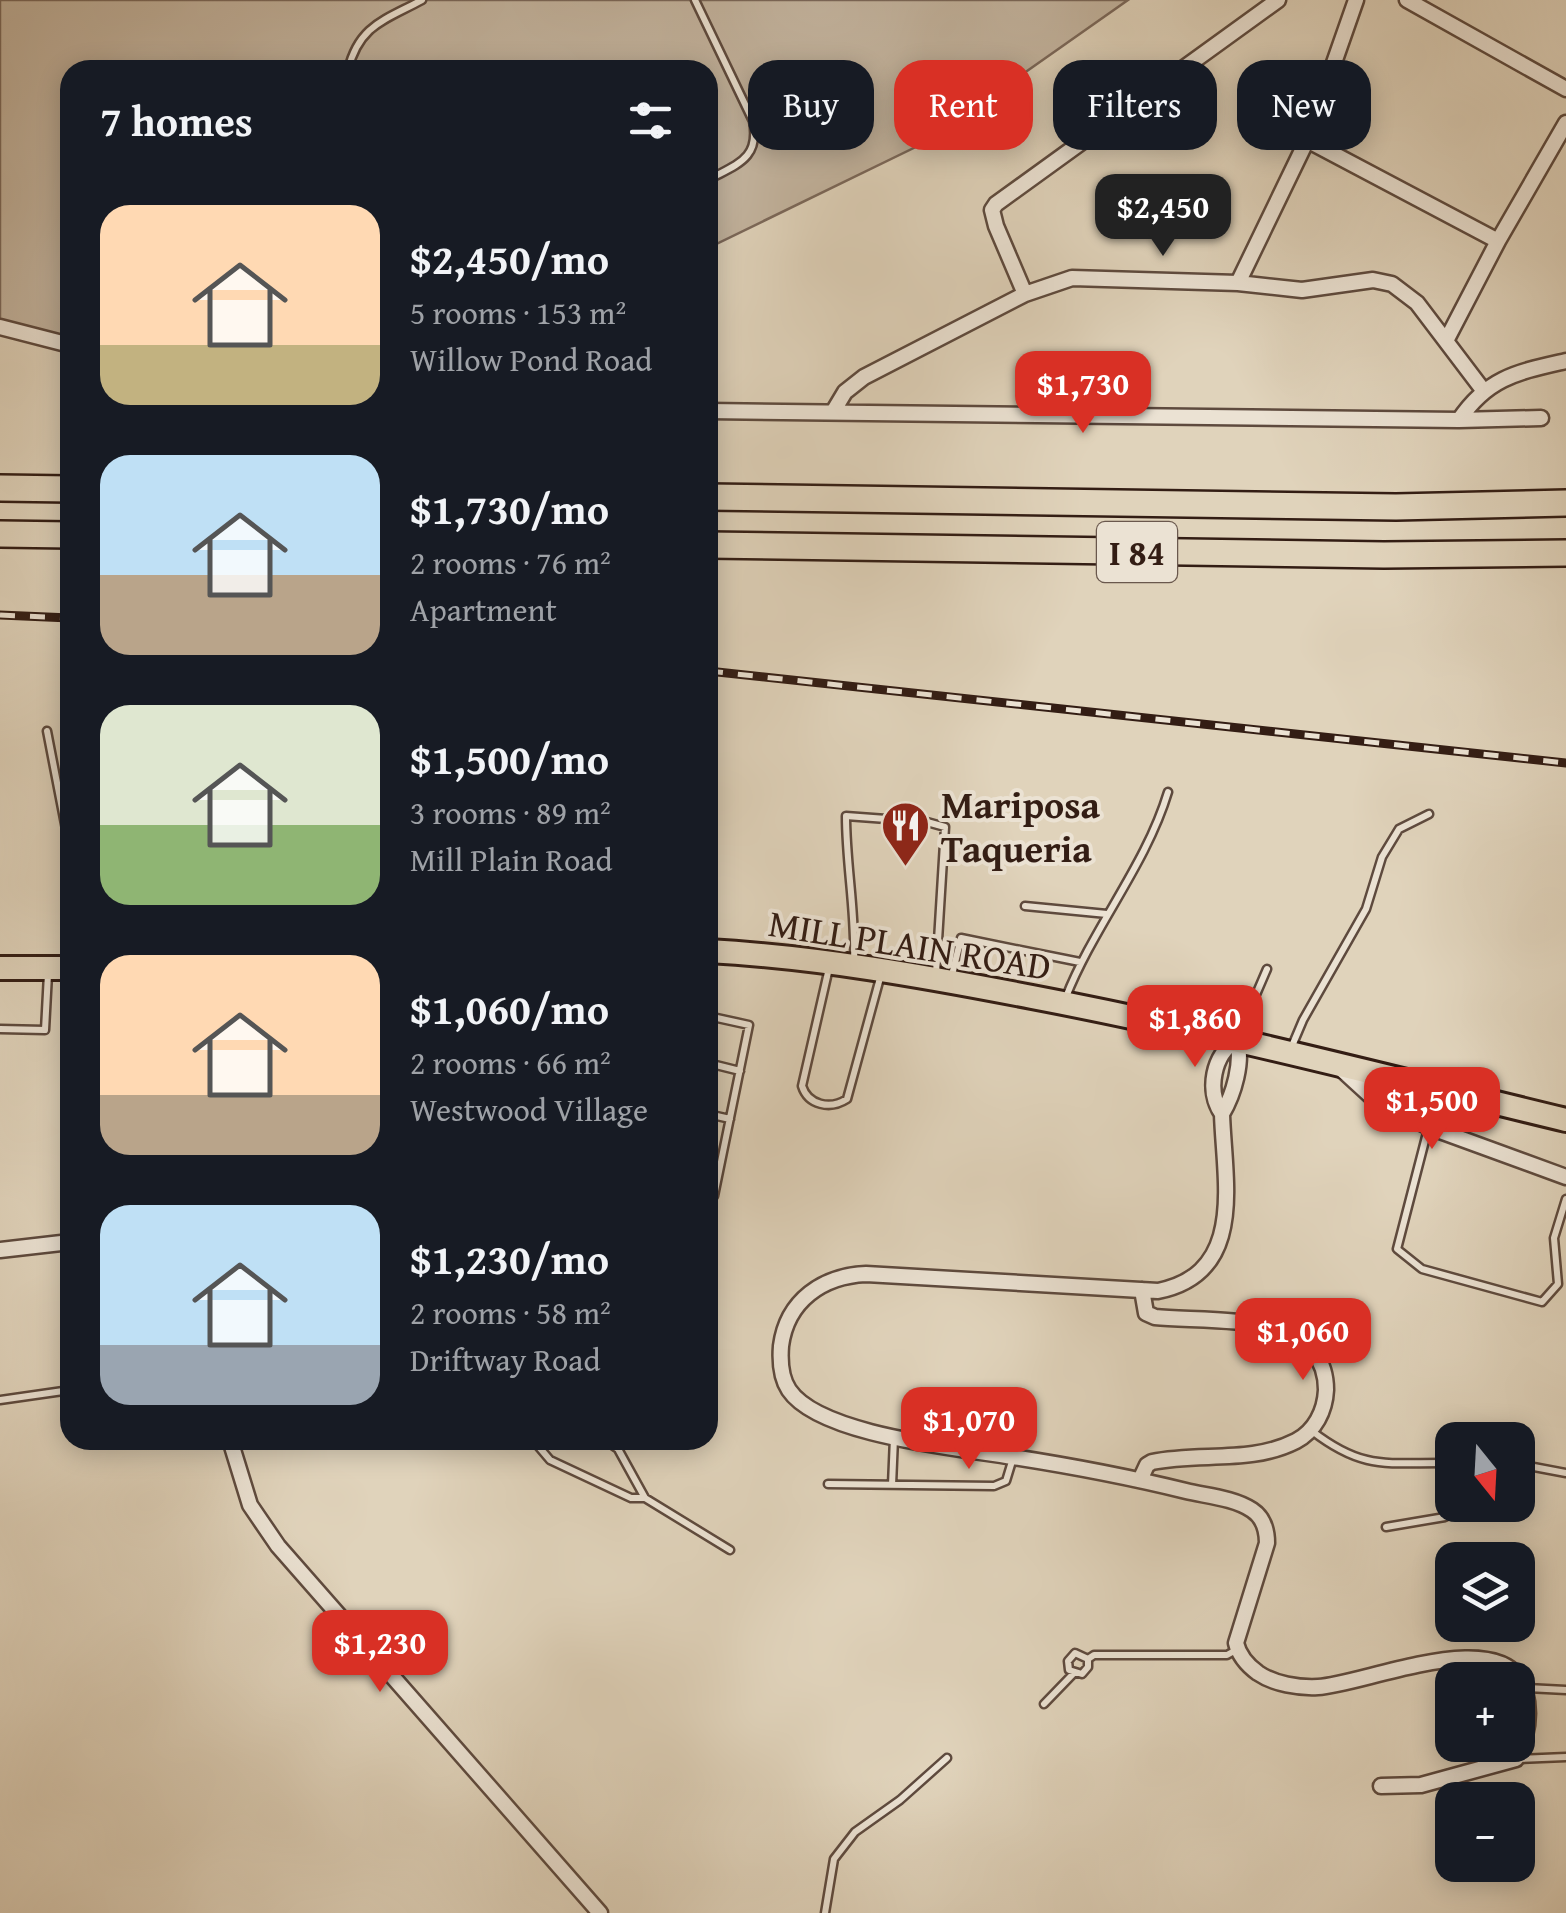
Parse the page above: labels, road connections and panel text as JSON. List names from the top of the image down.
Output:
{
  "streets": {
    "highway": ["I 84"],
    "main road": ["MILL PLAIN ROAD"]
  },
  "places": {
    "restaurant": ["Mariposa Taqueria"]
  },
  "north": "bottom",
  "page": {
    "chip": [
      "Buy",
      "Rent",
      "Filters",
      "New"
    ],
    "heading": "7 homes",
    "price": [
      "$2,450",
      "$1,730",
      "$1,860",
      "$1,500",
      "$1,060",
      "$1,070",
      "$1,230"
    ],
    "list": [
      {
        "name": "$2,450/mo",
        "note": "5 rooms · 153 m² · Willow Pond Road"
      },
      {
        "name": "$1,730/mo",
        "note": "2 rooms · 76 m² · Apartment"
      },
      {
        "name": "$1,500/mo",
        "note": "3 rooms · 89 m² · Mill Plain Road"
      },
      {
        "name": "$1,060/mo",
        "note": "2 rooms · 66 m² · Westwood Village"
      },
      {
        "name": "$1,230/mo",
        "note": "2 rooms · 58 m² · Driftway Road"
      }
    ],
    "map_buttons": ["+", "−"]
  }
}
